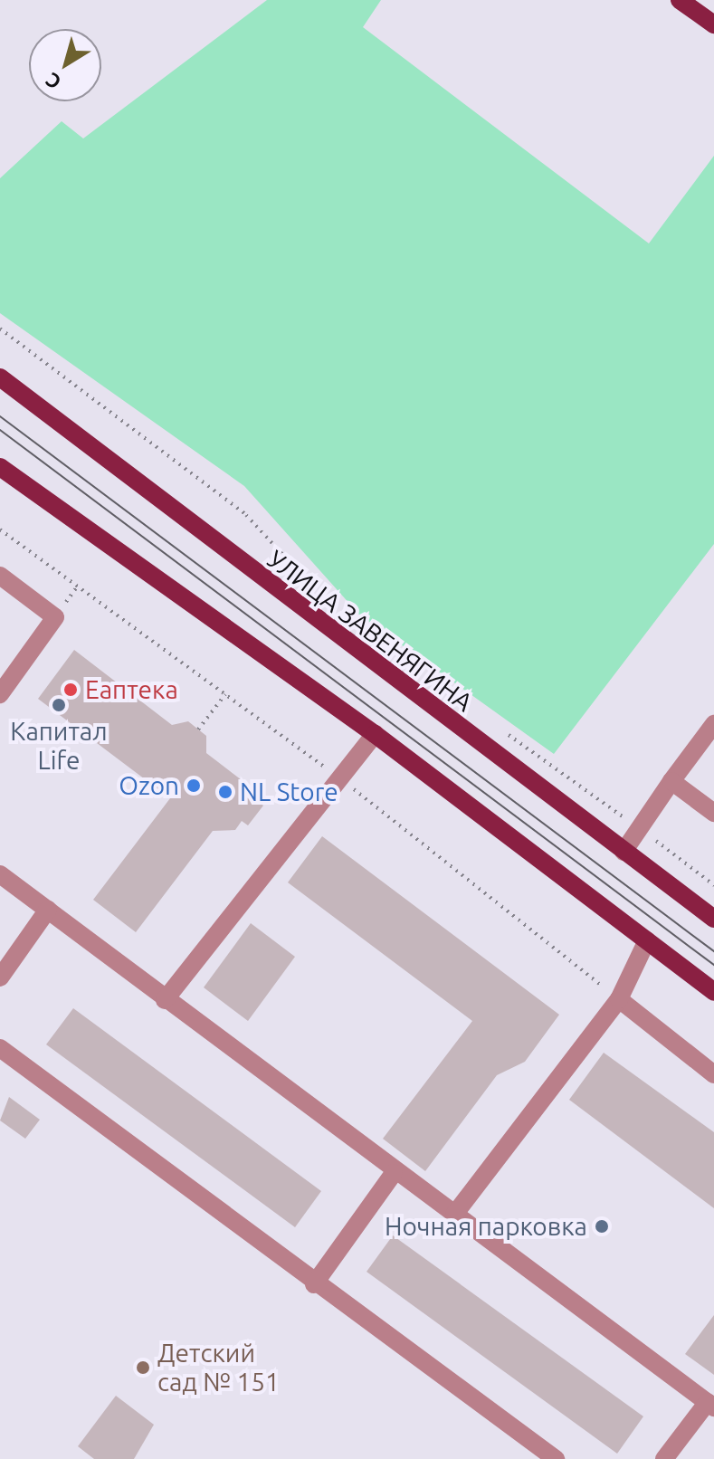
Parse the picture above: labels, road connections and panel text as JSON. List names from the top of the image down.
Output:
{
  "streets": {
    "main road": ["УЛИЦА ЗАВЕНЯГИНА"]
  },
  "places": [
    "Еаптека",
    "Капитал Life",
    "Ozon",
    "NL Store",
    "Ночная парковка",
    "Детский сад № 151"
  ],
  "north": "bottom left"
}
